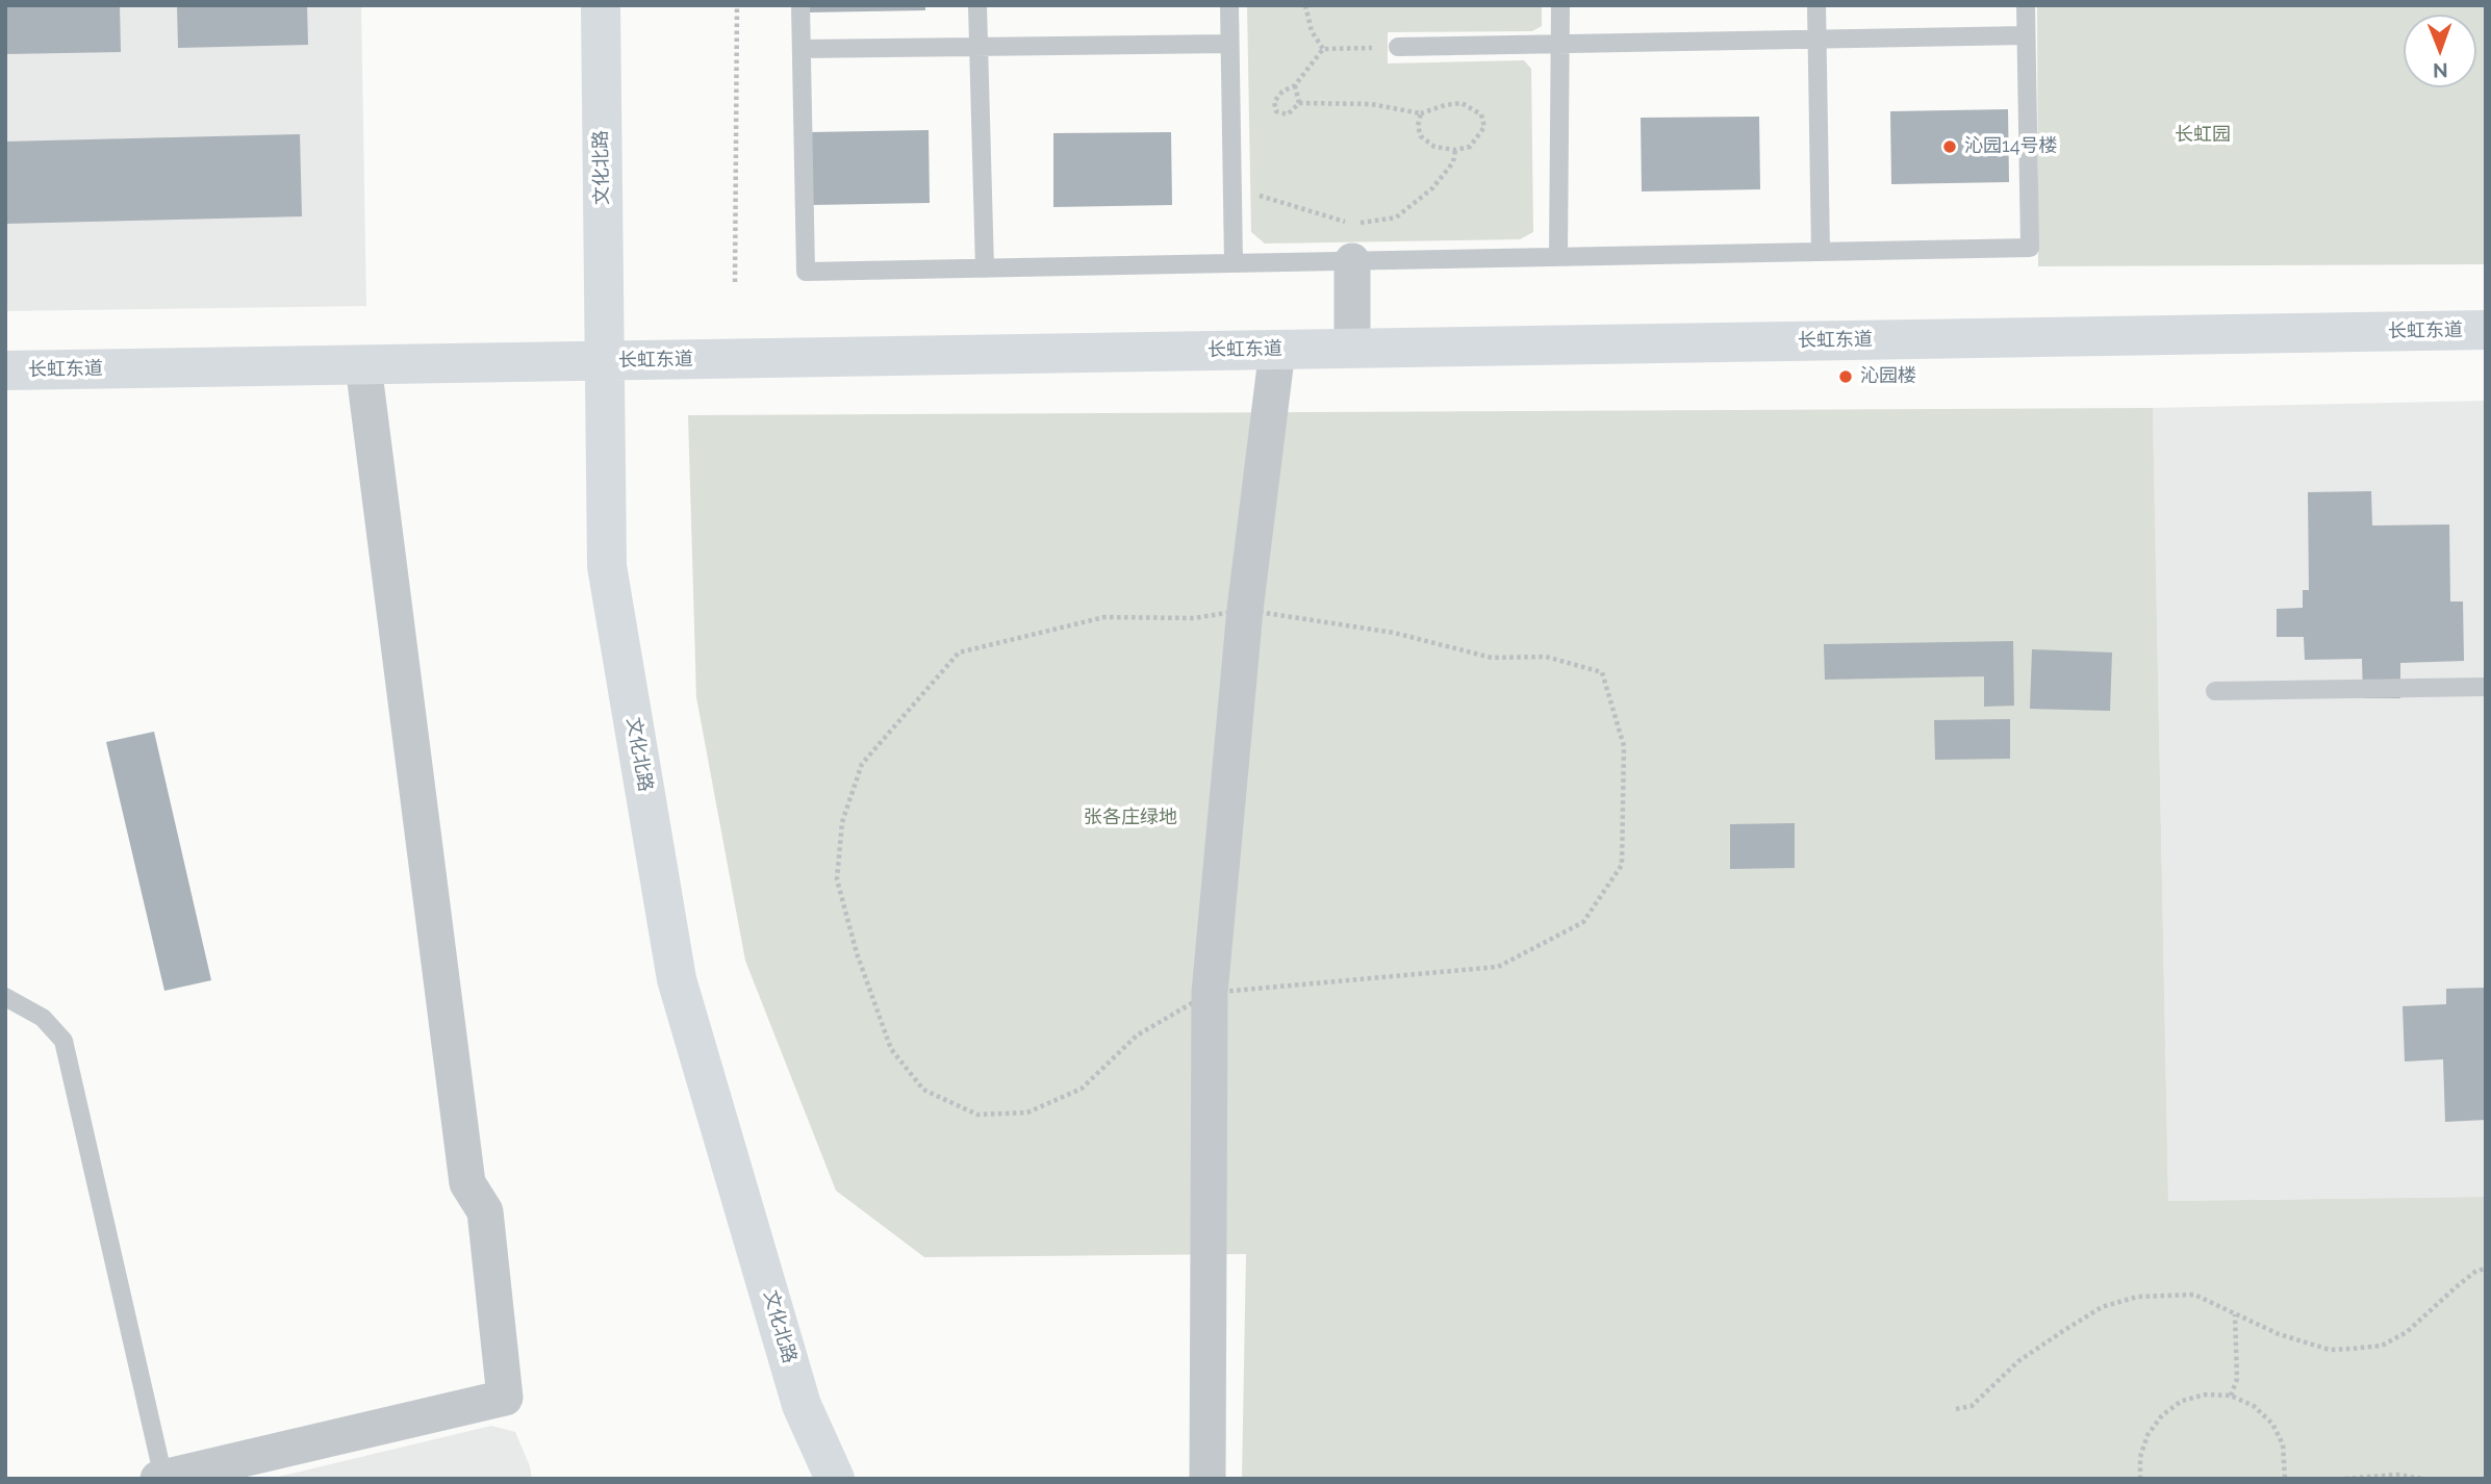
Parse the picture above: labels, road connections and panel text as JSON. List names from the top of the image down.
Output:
{
  "streets": {
    "street": ["文化北路", "长虹东道"]
  },
  "crossings": [
    ["文化北路", "长虹东道"]
  ],
  "parks": ["长虹园", "张各庄绿地"],
  "places": ["沁园14号楼", "沁园楼"],
  "north": "bottom"
}
